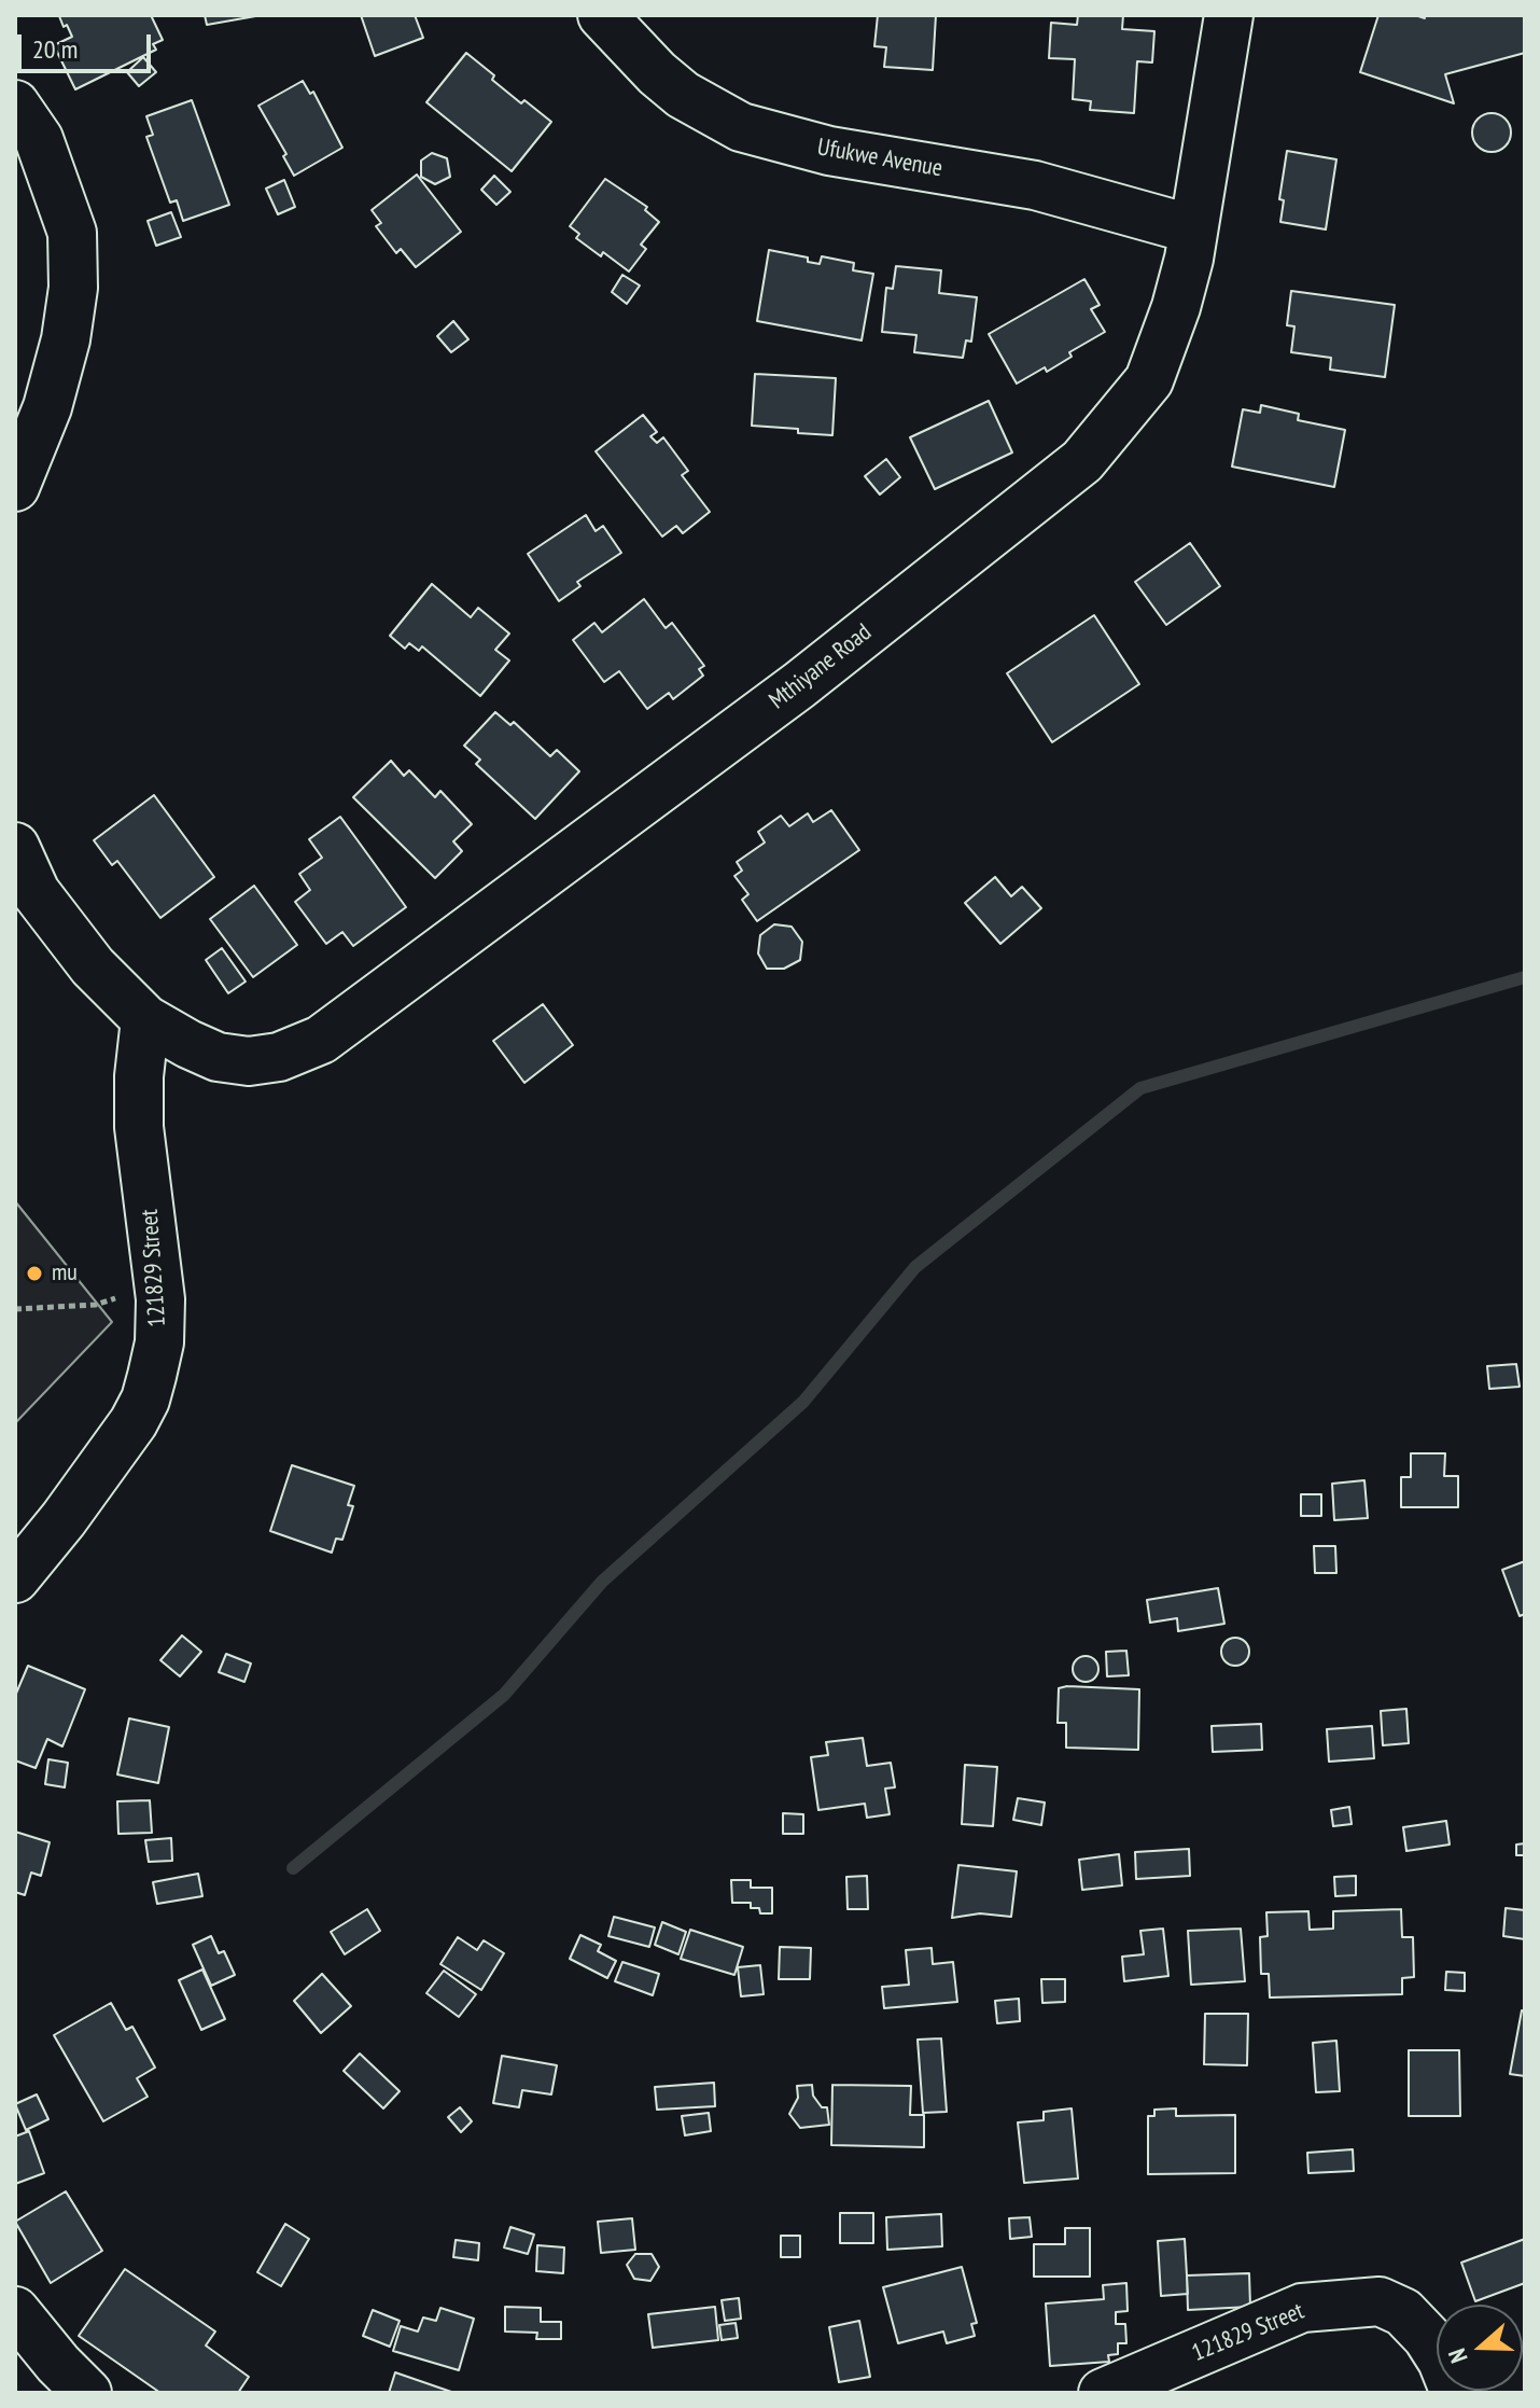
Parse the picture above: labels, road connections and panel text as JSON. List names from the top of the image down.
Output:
{
  "streets": {
    "street": ["Ufukwe Avenue", "Mthiyane Road", "121829 Street"]
  },
  "crossings": [
    ["Ufukwe Avenue", "Mthiyane Road"],
    ["Mthiyane Road", "121829 Street"]
  ],
  "places": ["mu"],
  "scale_bar": "20 m",
  "north": "left"
}
